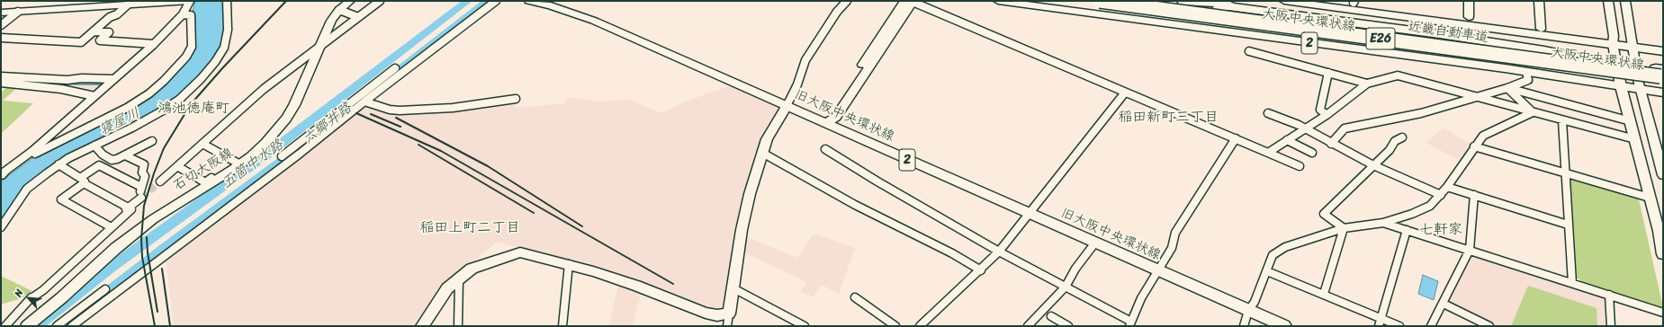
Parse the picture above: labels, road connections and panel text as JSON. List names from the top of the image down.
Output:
{
  "streets": {
    "highway": ["近畿自動車道", "E26"],
    "main road": ["大阪中央環状線", "2", "旧大阪中央環状線"],
    "street": ["石切大阪線"]
  },
  "crossings": [
    ["大阪中央環状線", "近畿自動車道"],
    ["大阪中央環状線", "2"]
  ],
  "districts": [
    "鴻池徳庵町",
    "稲田新町三丁目",
    "稲田上町二丁目",
    "七軒家"
  ],
  "water": ["寝屋川", "六郷井路", "五箇中水路"],
  "north": "top left"
}
